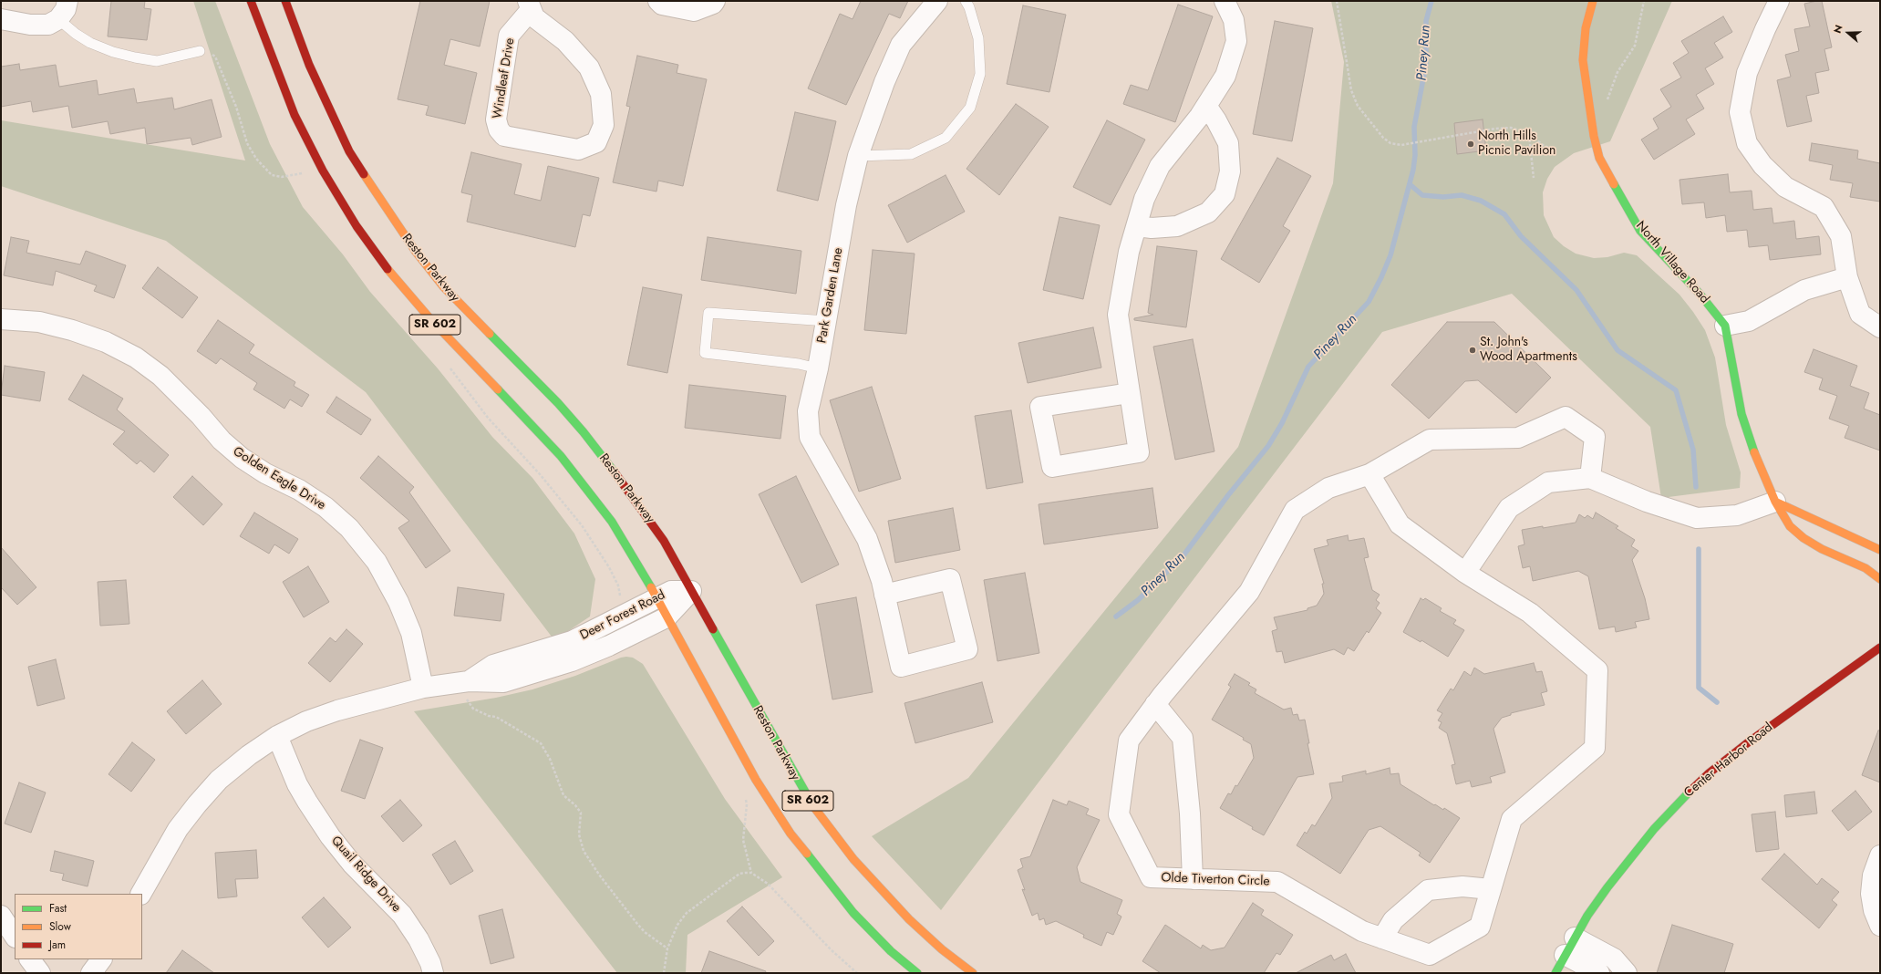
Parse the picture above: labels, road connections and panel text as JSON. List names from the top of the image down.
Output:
{
  "streets": {
    "main road": [
      "North Village Road",
      "Reston Parkway",
      "SR 602",
      "Center Harbor Road"
    ],
    "street": [
      "Windleaf Drive",
      "Park Garden Lane",
      "Golden Eagle Drive",
      "Deer Forest Road",
      "Quail Ridge Drive",
      "Olde Tiverton Circle"
    ]
  },
  "crossings": [
    ["Reston Parkway", "Deer Forest Road"],
    ["SR 602", "Deer Forest Road"],
    ["Golden Eagle Drive", "Deer Forest Road"],
    ["Deer Forest Road", "Quail Ridge Drive"]
  ],
  "water": ["Piney Run"],
  "places": ["North Hills Picnic Pavilion", "St. John's Wood Apartments"],
  "legend": ["Fast", "Slow", "Jam"],
  "north": "left"
}
